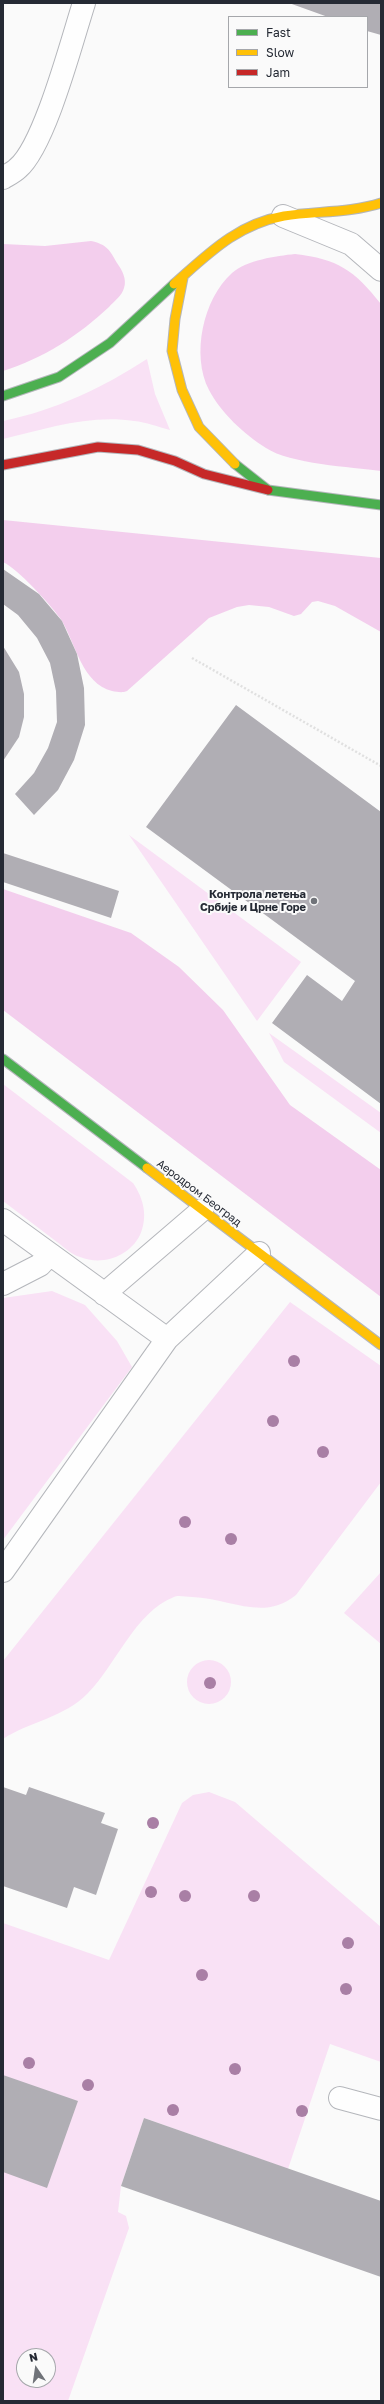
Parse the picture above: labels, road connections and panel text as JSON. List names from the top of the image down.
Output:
{
  "streets": {
    "street": ["Аеродром Београд"]
  },
  "places": ["Контрола летења Србије и Црне Горе"],
  "legend": ["Fast", "Slow", "Jam"],
  "north": "top"
}
